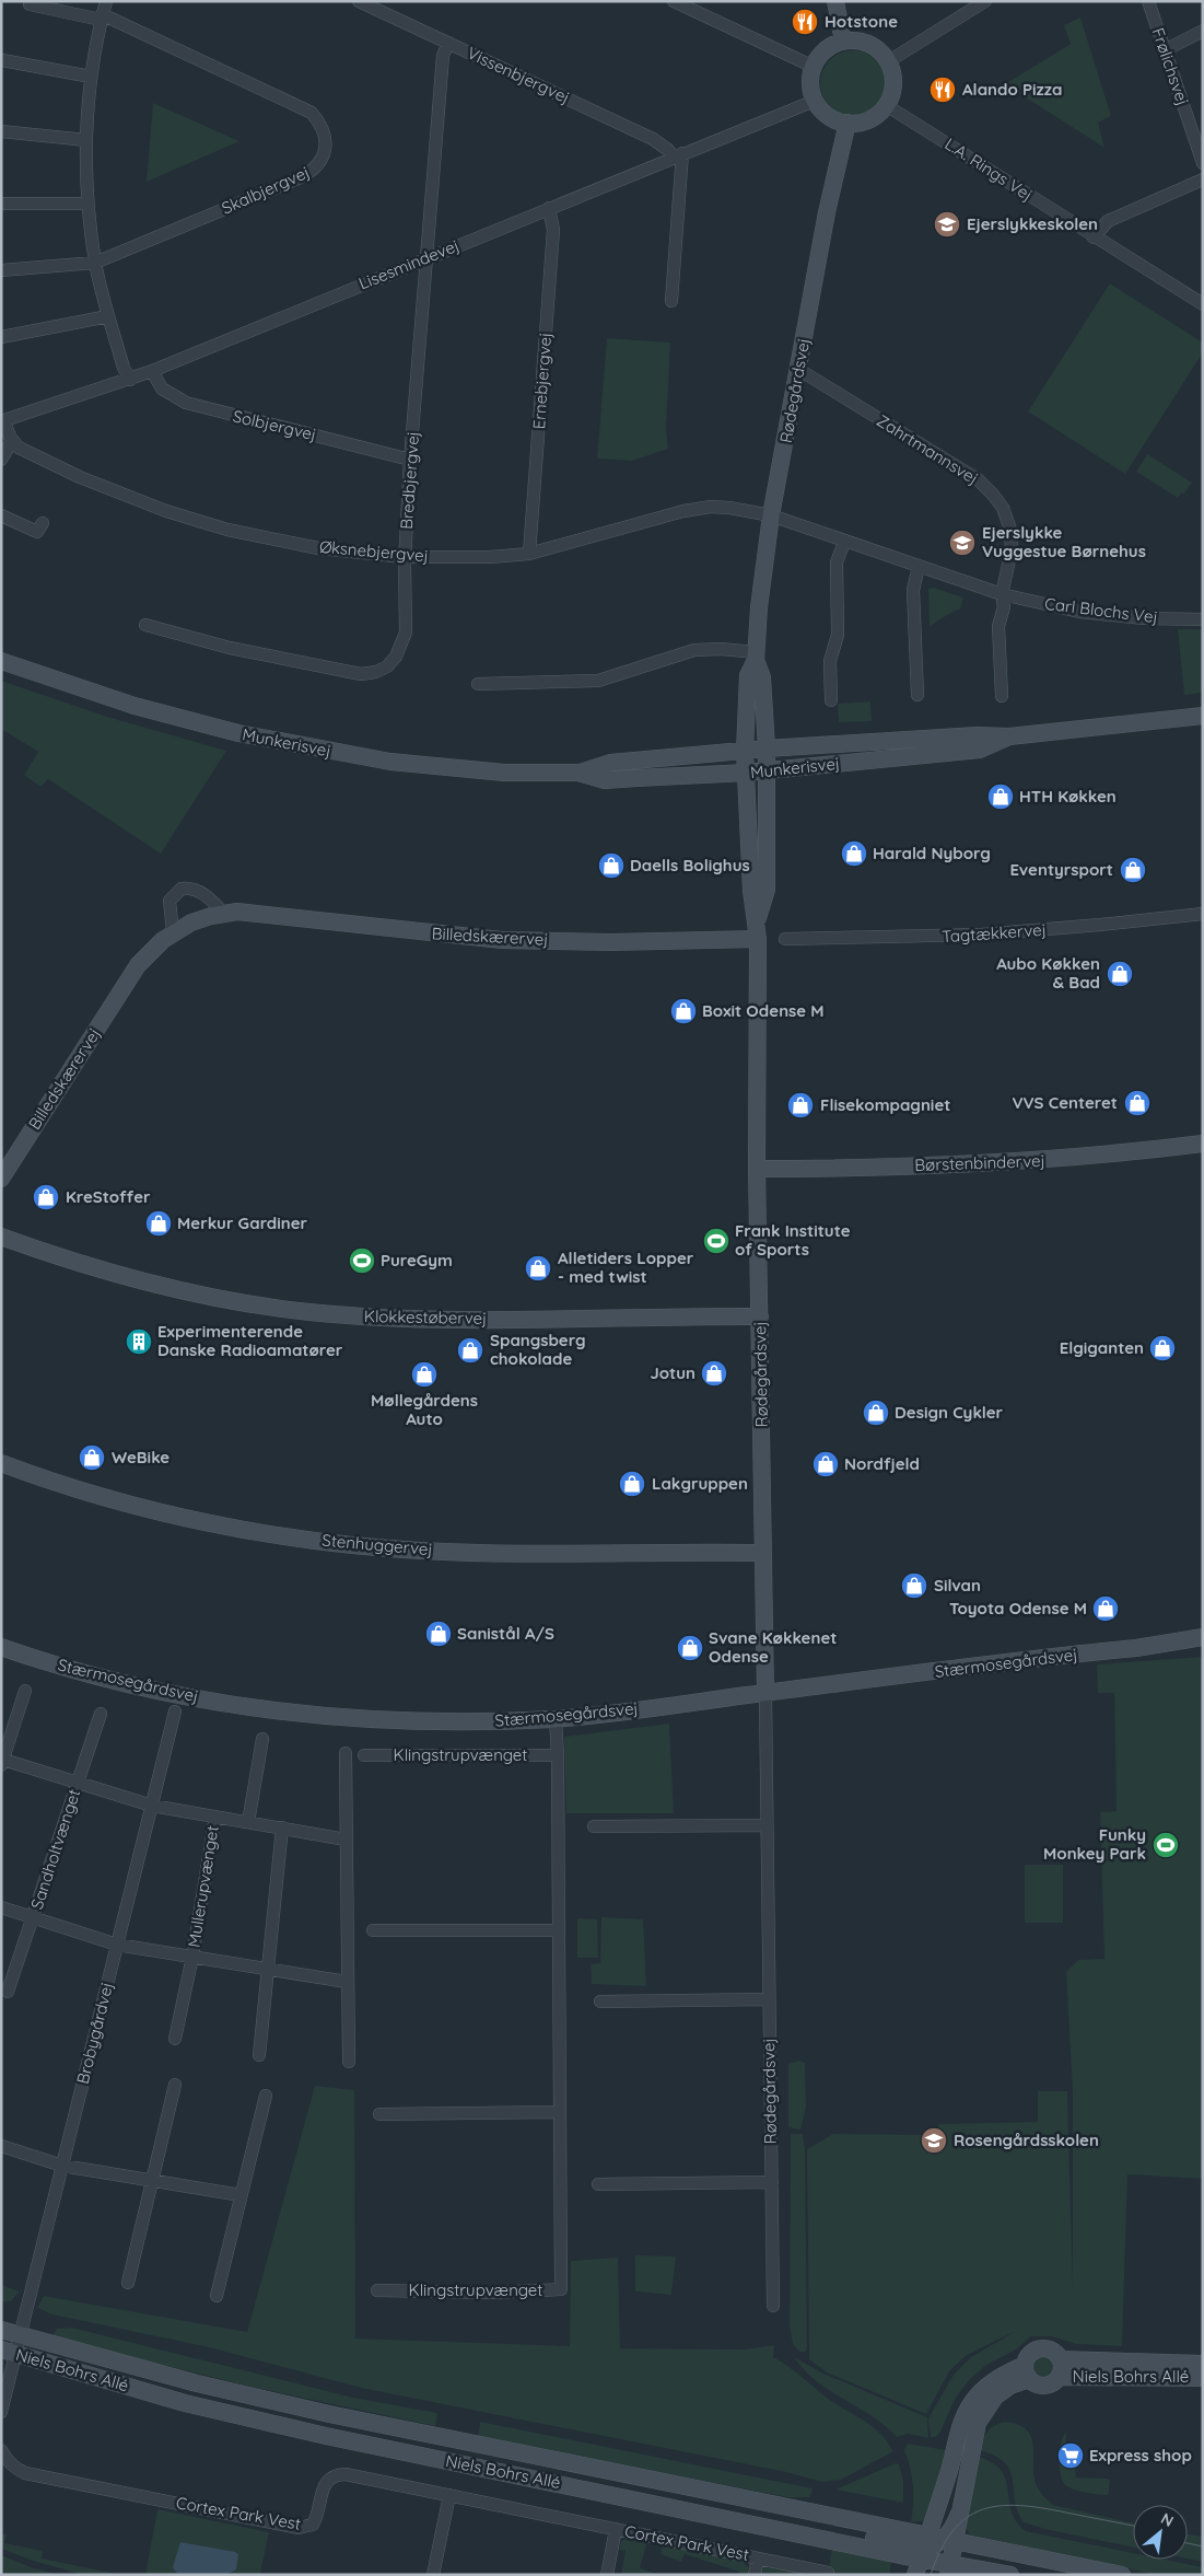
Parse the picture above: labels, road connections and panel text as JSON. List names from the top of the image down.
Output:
{
  "streets": {
    "street": [
      "Frølichsvej",
      "Vissenbjergvej",
      "L.A. Rings Vej",
      "Skalbjergvej",
      "Lisesmindevej",
      "Ernebjergvej",
      "Rødegårdsvej",
      "Solbjergvej",
      "Zahrtmannsvej",
      "Bredbjergvej",
      "Øksnebjergvej",
      "Carl Blochs Vej",
      "Munkerisvej",
      "Tagtækkervej",
      "Billedskærervej",
      "Børstenbindervej",
      "Klokkestøbervej",
      "Stenhuggervej",
      "Stærmosegårdsvej",
      "Klingstrupvænget",
      "Sandholtvænget",
      "Mullerupvænget",
      "Brobygårdvej",
      "Niels Bohrs Allé",
      "Cortex Park Vest"
    ]
  },
  "crossings": [
    ["Vissenbjergvej", "Lisesmindevej"],
    ["Vissenbjergvej", "Bredbjergvej"],
    ["L.A. Rings Vej", "Lisesmindevej"],
    ["L.A. Rings Vej", "Rødegårdsvej"],
    ["Lisesmindevej", "Ernebjergvej"],
    ["Lisesmindevej", "Rødegårdsvej"],
    ["Lisesmindevej", "Solbjergvej"],
    ["Lisesmindevej", "Bredbjergvej"],
    ["Ernebjergvej", "Øksnebjergvej"],
    ["Rødegårdsvej", "Zahrtmannsvej"],
    ["Rødegårdsvej", "Øksnebjergvej"],
    ["Rødegårdsvej", "Carl Blochs Vej"],
    ["Rødegårdsvej", "Munkerisvej"],
    ["Rødegårdsvej", "Billedskærervej"],
    ["Rødegårdsvej", "Børstenbindervej"],
    ["Rødegårdsvej", "Klokkestøbervej"],
    ["Rødegårdsvej", "Stenhuggervej"],
    ["Rødegårdsvej", "Stærmosegårdsvej"],
    ["Solbjergvej", "Bredbjergvej"],
    ["Zahrtmannsvej", "Carl Blochs Vej"],
    ["Bredbjergvej", "Øksnebjergvej"],
    ["Øksnebjergvej", "Carl Blochs Vej"],
    ["Stærmosegårdsvej", "Klingstrupvænget"],
    ["Sandholtvænget", "Mullerupvænget"],
    ["Sandholtvænget", "Brobygårdvej"],
    ["Mullerupvænget", "Brobygårdvej"],
    ["Brobygårdvej", "Niels Bohrs Allé"]
  ],
  "places": {
    "restaurant": ["Hotstone", "Alando Pizza"],
    "school or university": ["Ejerslykkeskolen", "Ejerslykke Vuggestue Børnehus", "Rosengårdsskolen"],
    "shop": [
      "HTH Køkken",
      "Harald Nyborg",
      "Daells Bolighus",
      "Eventyrsport",
      "Aubo Køkken & Bad",
      "Boxit Odense M",
      "VVS Centeret",
      "Flisekompagniet",
      "KreStoffer",
      "Merkur Gardiner",
      "Alletiders Lopper - med twist",
      "Elgiganten",
      "Spangsberg chokolade",
      "Jotun",
      "Møllegårdens Auto",
      "Design Cykler",
      "WeBike",
      "Nordfjeld",
      "Lakgruppen",
      "Silvan",
      "Toyota Odense M",
      "Sanistål A/S",
      "Svane Køkkenet Odense"
    ],
    "sports": ["Frank Institute of Sports", "PureGym", "Funky Monkey Park"],
    "building": ["Experimenterende Danske Radioamatører"],
    "supermarket": ["Express shop"]
  },
  "north": "top right"
}
